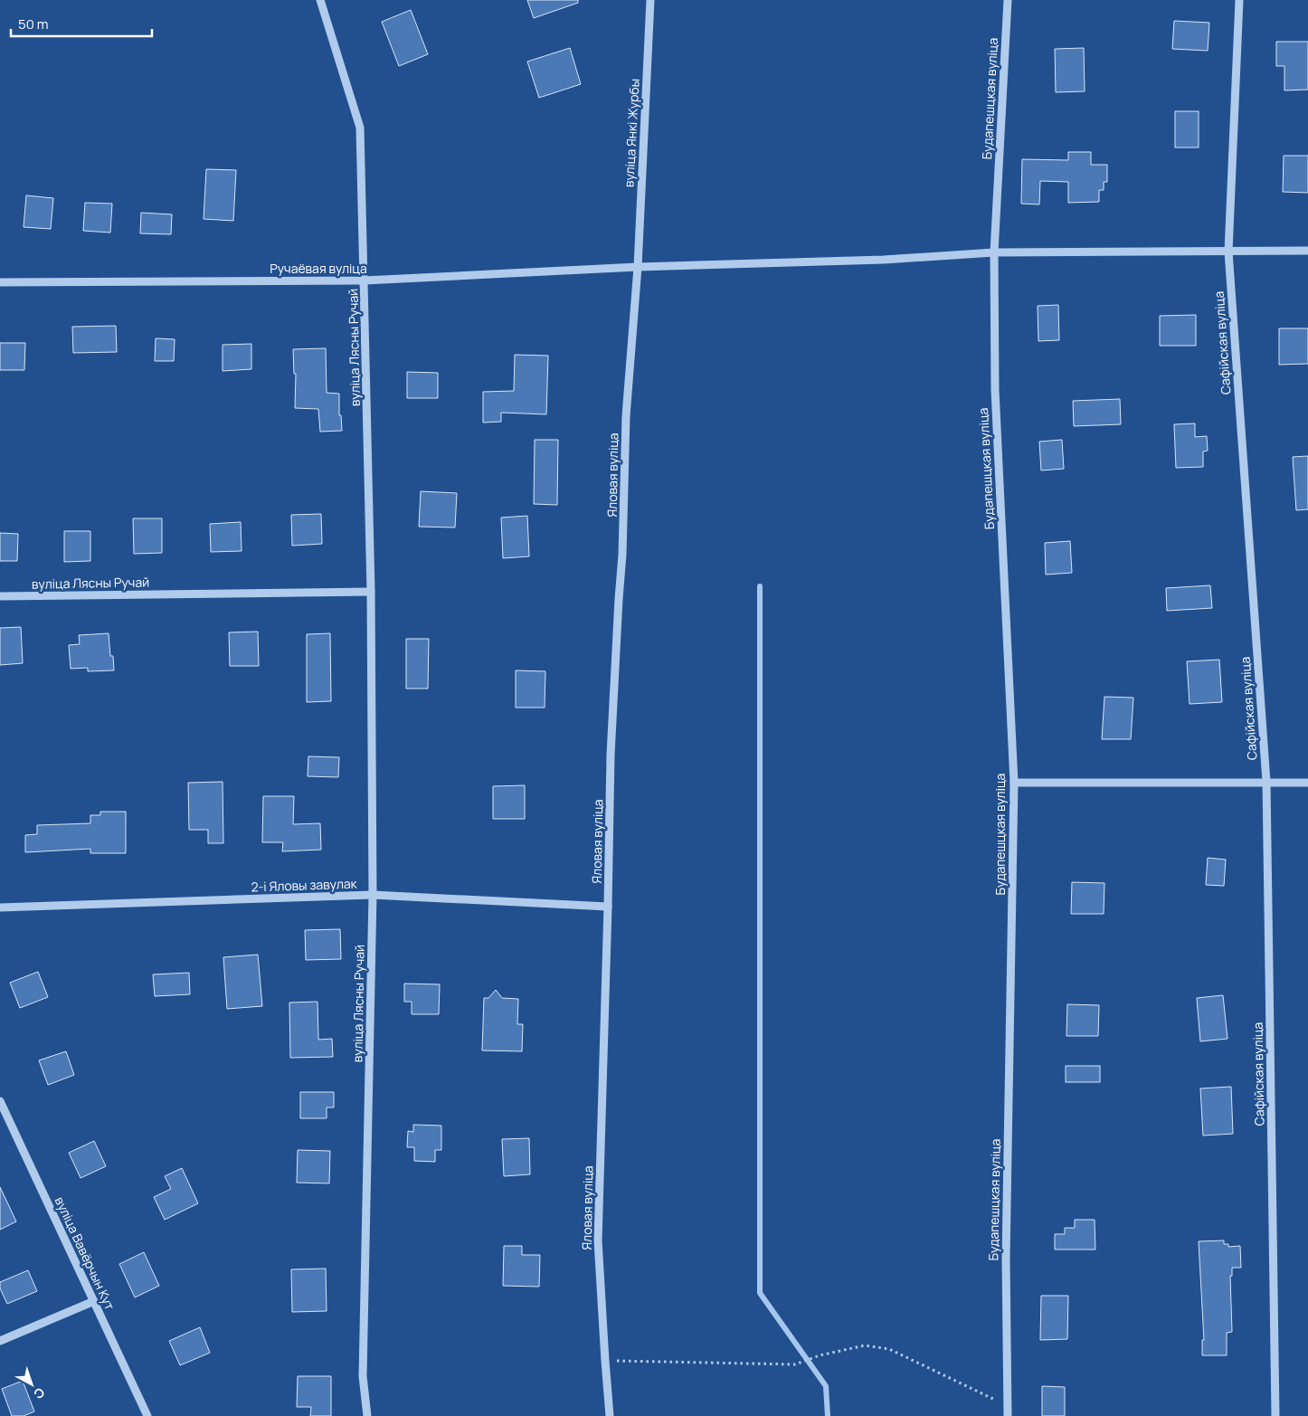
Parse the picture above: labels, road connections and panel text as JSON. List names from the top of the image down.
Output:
{
  "streets": {
    "street": [
      "Будапешцкая вуліца",
      "вуліца Янкі Журбы",
      "Ручаёвая вуліца",
      "Сафійская вуліца",
      "вуліца Лясны Ручай",
      "Яловая вуліца",
      "2-і Яловы завулак",
      "вуліца Вавёрчын Кут"
    ]
  },
  "crossings": [
    ["Будапешцкая вуліца", "Ручаёвая вуліца"],
    ["вуліца Янкі Журбы", "Ручаёвая вуліца"],
    ["вуліца Янкі Журбы", "Яловая вуліца"],
    ["Ручаёвая вуліца", "вуліца Лясны Ручай"],
    ["Ручаёвая вуліца", "Яловая вуліца"],
    ["вуліца Лясны Ручай", "2-і Яловы завулак"],
    ["Яловая вуліца", "2-і Яловы завулак"]
  ],
  "scale_bar": "50 m",
  "north": "bottom right"
}
